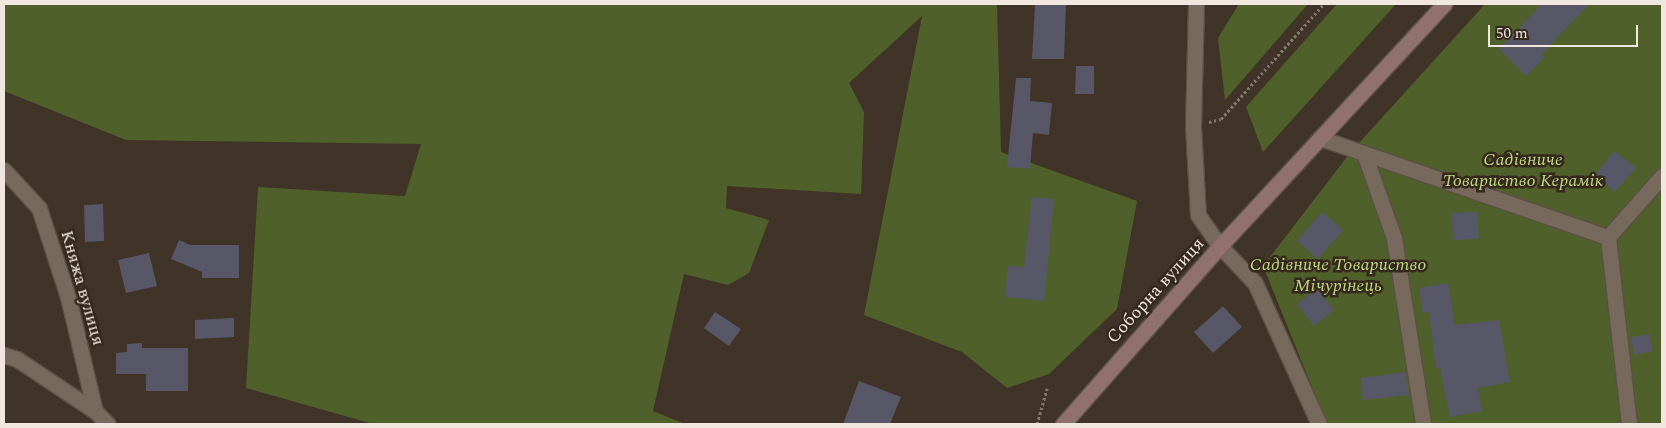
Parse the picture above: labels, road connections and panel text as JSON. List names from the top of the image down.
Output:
{
  "streets": {
    "main road": ["Соборна вулиця"],
    "street": ["Княжа вулиця"]
  },
  "parks": ["Садівниче Товариство Керамік", "Садівниче Товариство Мічурінець"],
  "scale_bar": "50 m"
}
